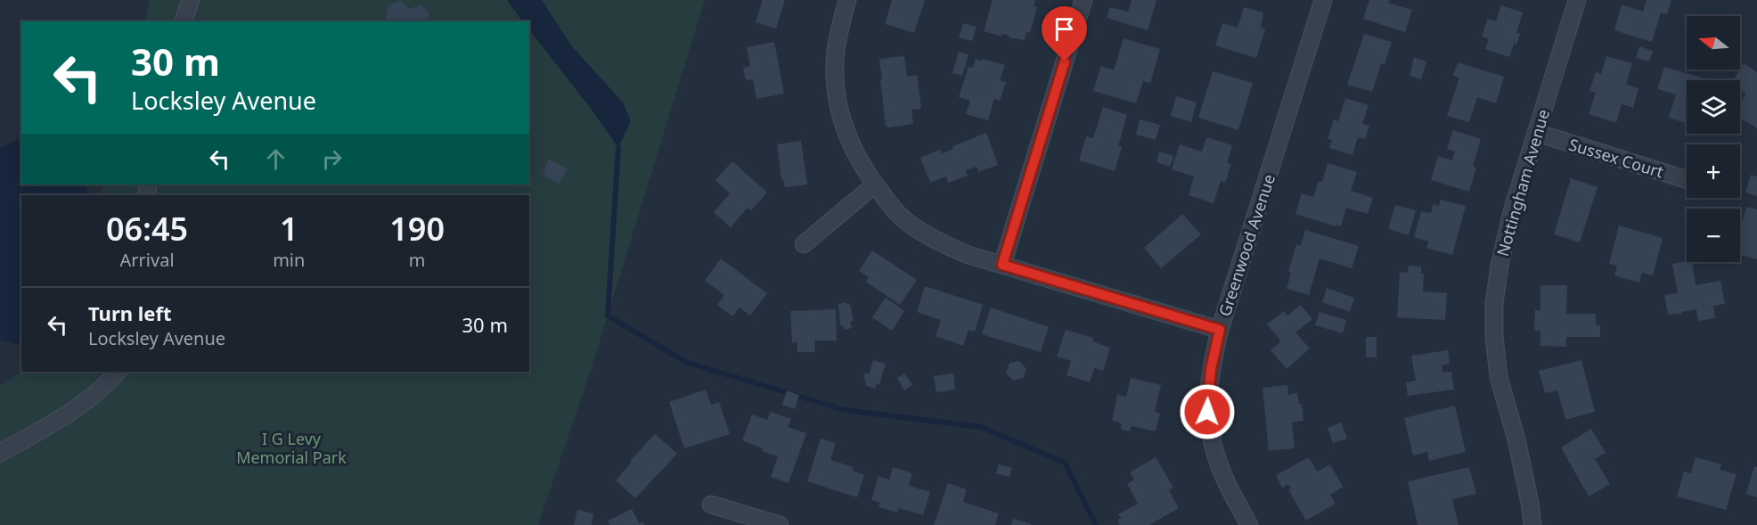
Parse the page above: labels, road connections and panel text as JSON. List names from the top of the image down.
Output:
{
  "streets": {
    "street": ["Sussex Court", "Nottingham Avenue", "Greenwood Avenue"]
  },
  "crossings": [
    ["Sussex Court", "Nottingham Avenue"]
  ],
  "parks": ["I G Levy Memorial Park"],
  "north": "left",
  "page": {
    "map_buttons": ["+", "−"],
    "turn": ["30 m", "Locksley Avenue"],
    "eta": [
      "06:45",
      "Arrival",
      "1",
      "min",
      "190",
      "m"
    ],
    "list": [
      {
        "name": "Turn left",
        "note": "Locksley Avenue",
        "value": "30 m"
      }
    ]
  }
}
